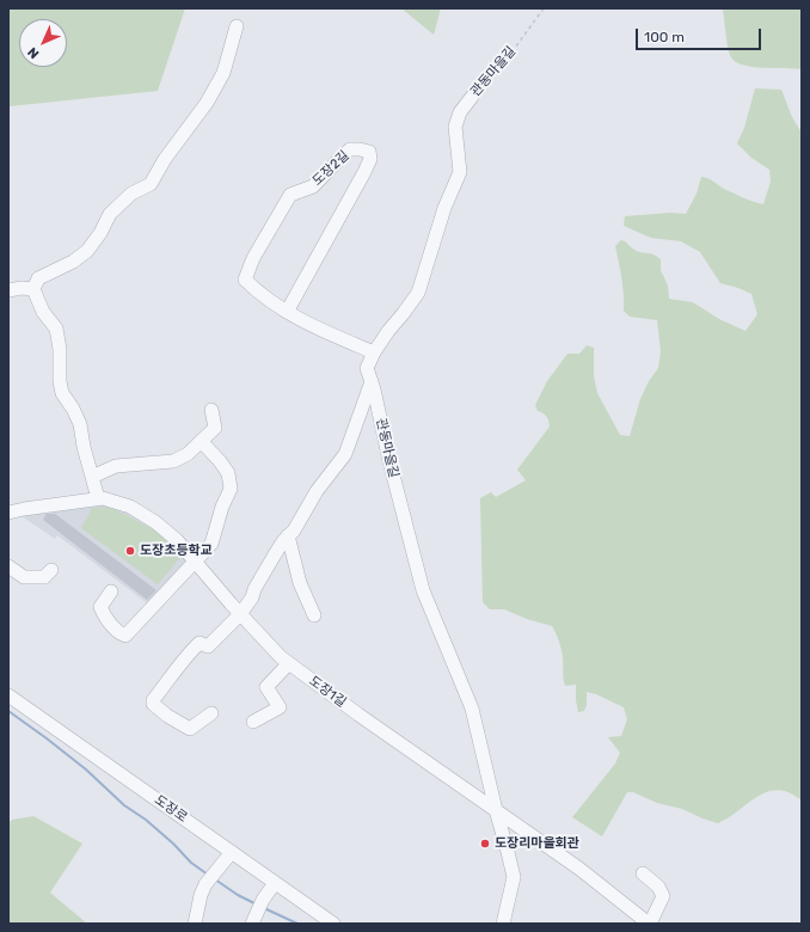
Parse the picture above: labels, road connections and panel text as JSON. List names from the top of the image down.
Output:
{
  "streets": {
    "street": [
      "관동마을길",
      "도장2길",
      "도장1길",
      "도장로"
    ]
  },
  "crossings": [
    ["관동마을길", "도장2길"],
    ["관동마을길", "도장1길"]
  ],
  "places": ["도장초등학교", "도장리마을회관"],
  "scale_bar": "100 m",
  "north": "bottom left"
}
